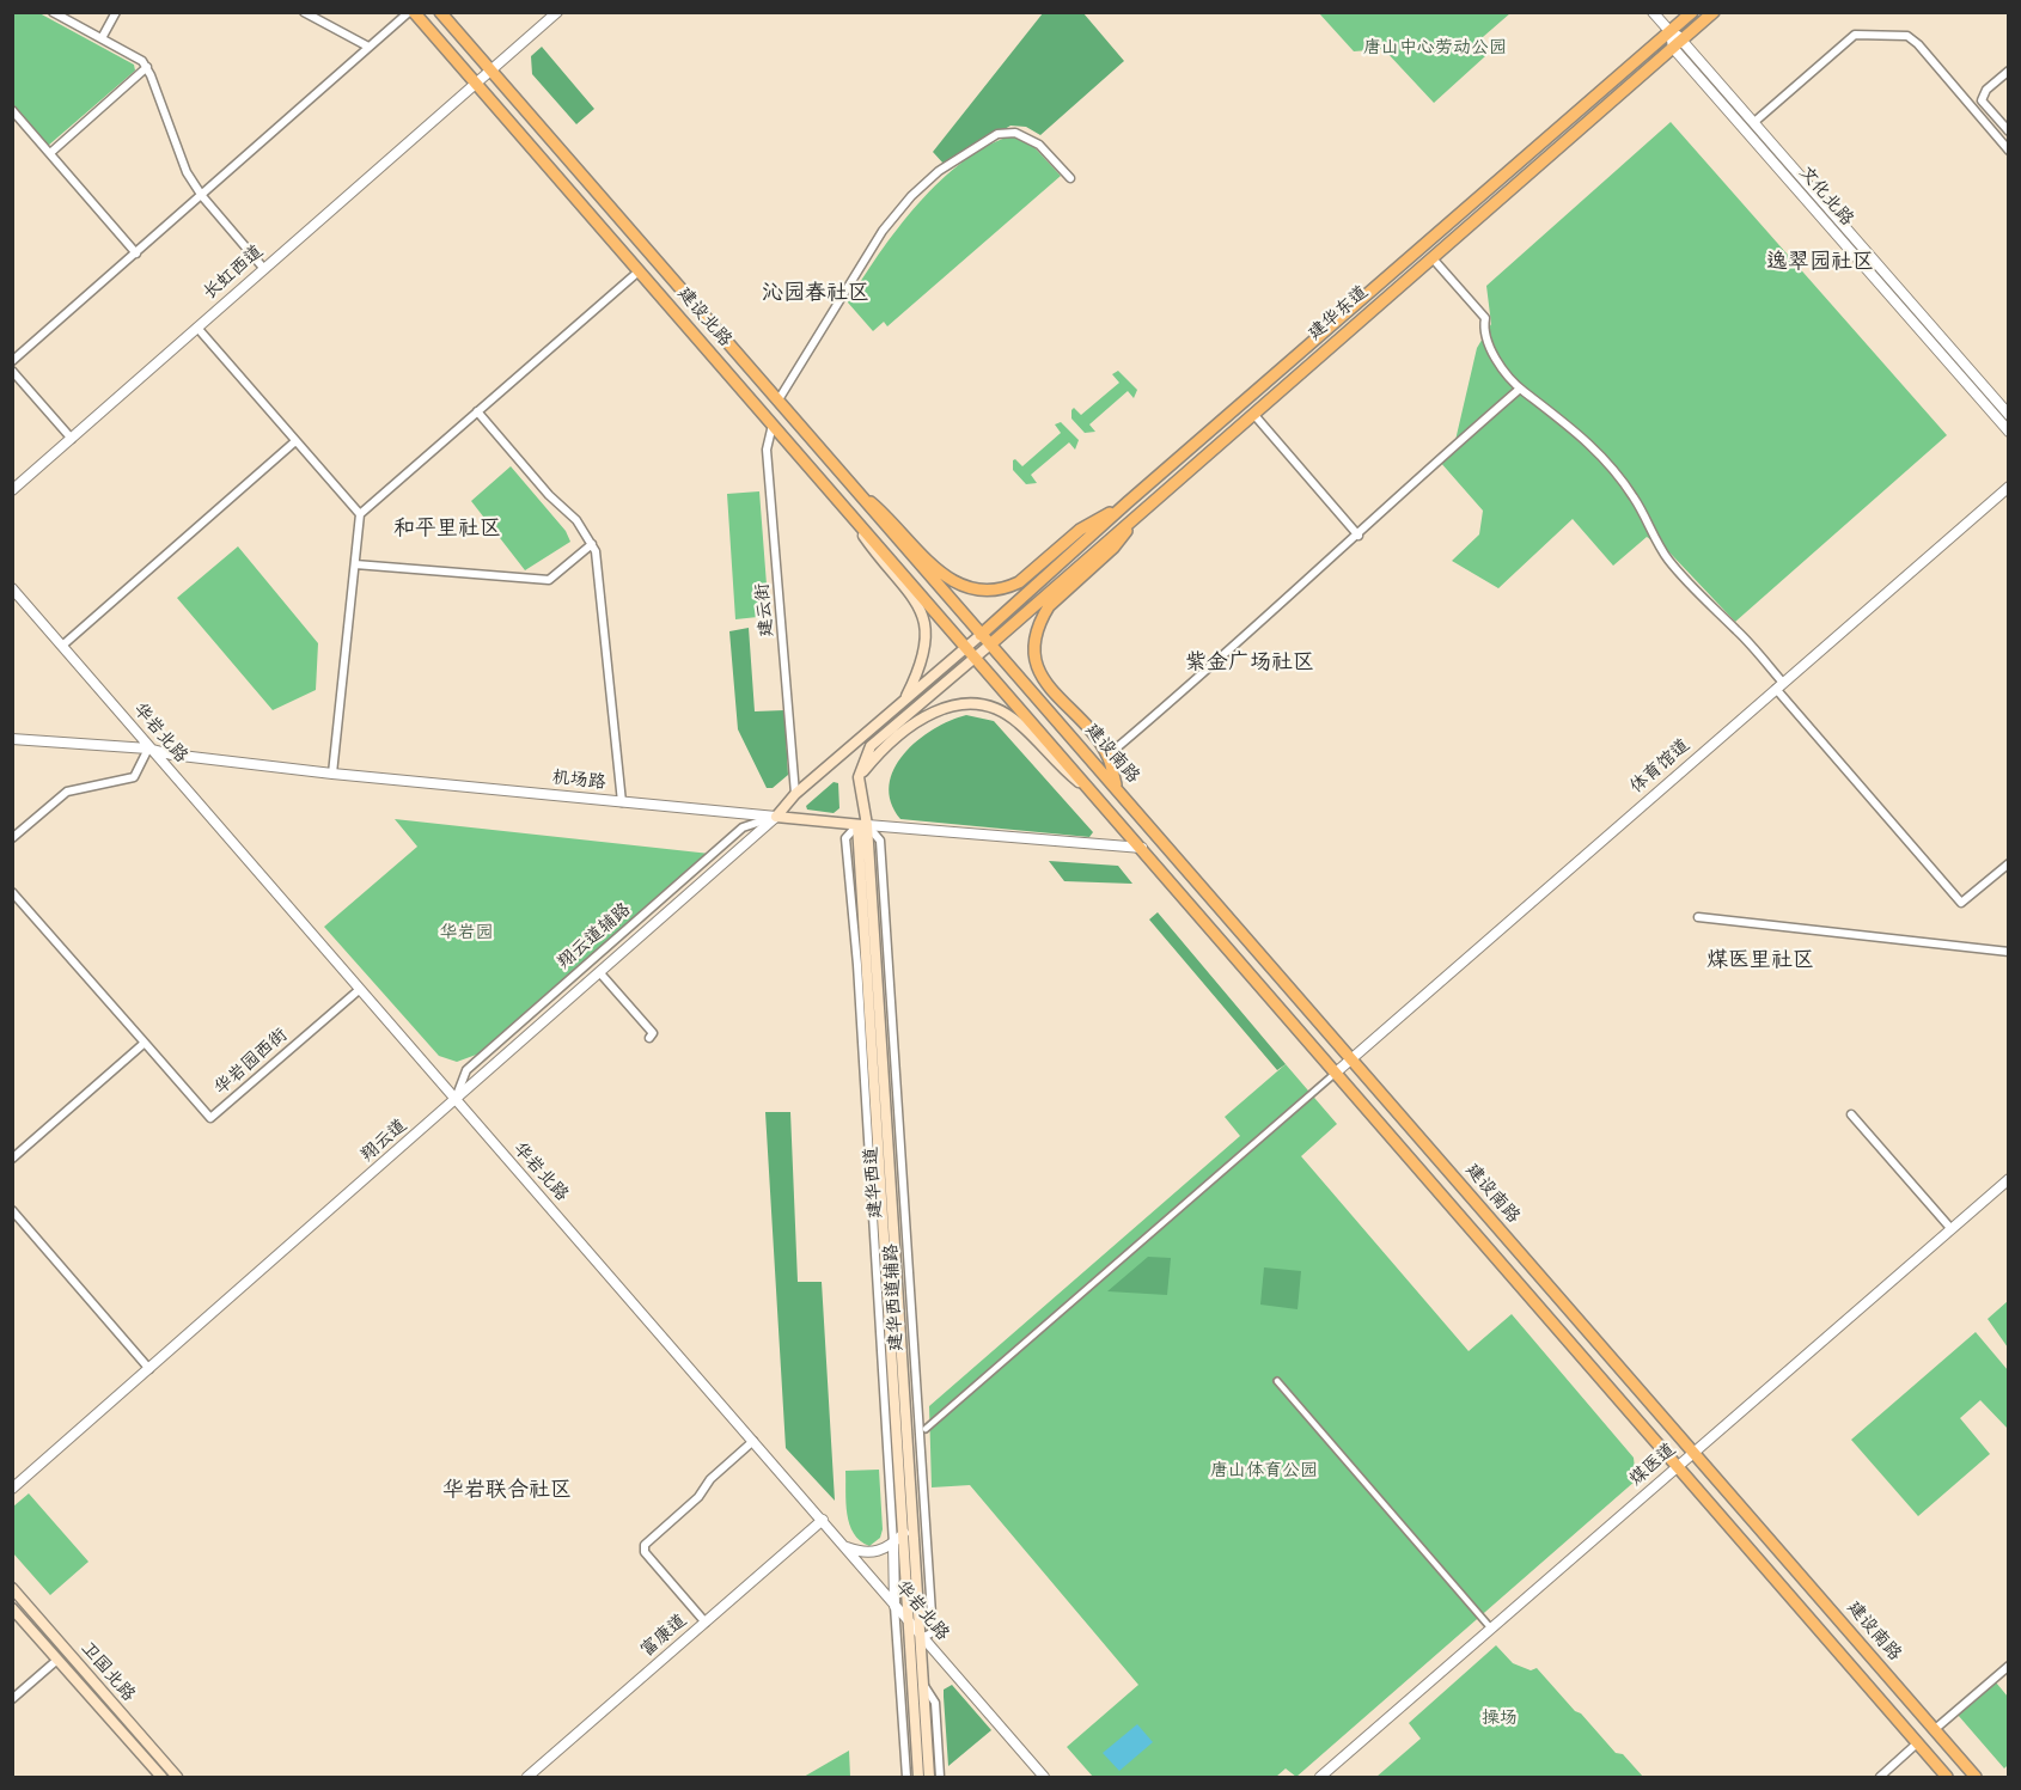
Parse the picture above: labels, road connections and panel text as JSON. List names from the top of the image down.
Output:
{
  "streets": {
    "main road": [
      "建华东道",
      "建设北路",
      "建设南路",
      "机场路",
      "建华西道",
      "卫国北路"
    ],
    "street": [
      "文化北路",
      "长虹西道",
      "建云街",
      "华岩北路",
      "体育馆道",
      "翔云道辅路",
      "华岩园西街",
      "翔云道",
      "建华西道辅路",
      "煤医道",
      "富康道"
    ]
  },
  "crossings": [
    ["文化北路", "建华东道"],
    ["长虹西道", "建设北路"],
    ["建华东道", "建设北路"],
    ["建华东道", "建设南路"],
    ["建华东道", "建华西道"],
    ["建设北路", "建云街"],
    ["建设北路", "建设南路"],
    ["华岩北路", "机场路"],
    ["华岩北路", "翔云道辅路"],
    ["华岩北路", "华岩园西街"],
    ["华岩北路", "翔云道"],
    ["华岩北路", "建华西道"],
    ["华岩北路", "富康道"],
    ["建设南路", "体育馆道"],
    ["建设南路", "机场路"],
    ["建设南路", "建华西道"],
    ["建设南路", "煤医道"],
    ["机场路", "翔云道辅路"],
    ["机场路", "翔云道"],
    ["机场路", "建华西道"],
    ["机场路", "建华西道辅路"],
    ["翔云道辅路", "翔云道"],
    ["建华西道", "建华西道辅路"]
  ],
  "districts": [
    "逸翠园社区",
    "沁园春社区",
    "和平里社区",
    "紫金广场社区",
    "煤医里社区",
    "华岩联合社区"
  ],
  "parks": [
    "唐山中心劳动公园",
    "华岩园",
    "唐山体育公园",
    "操场"
  ]
}
